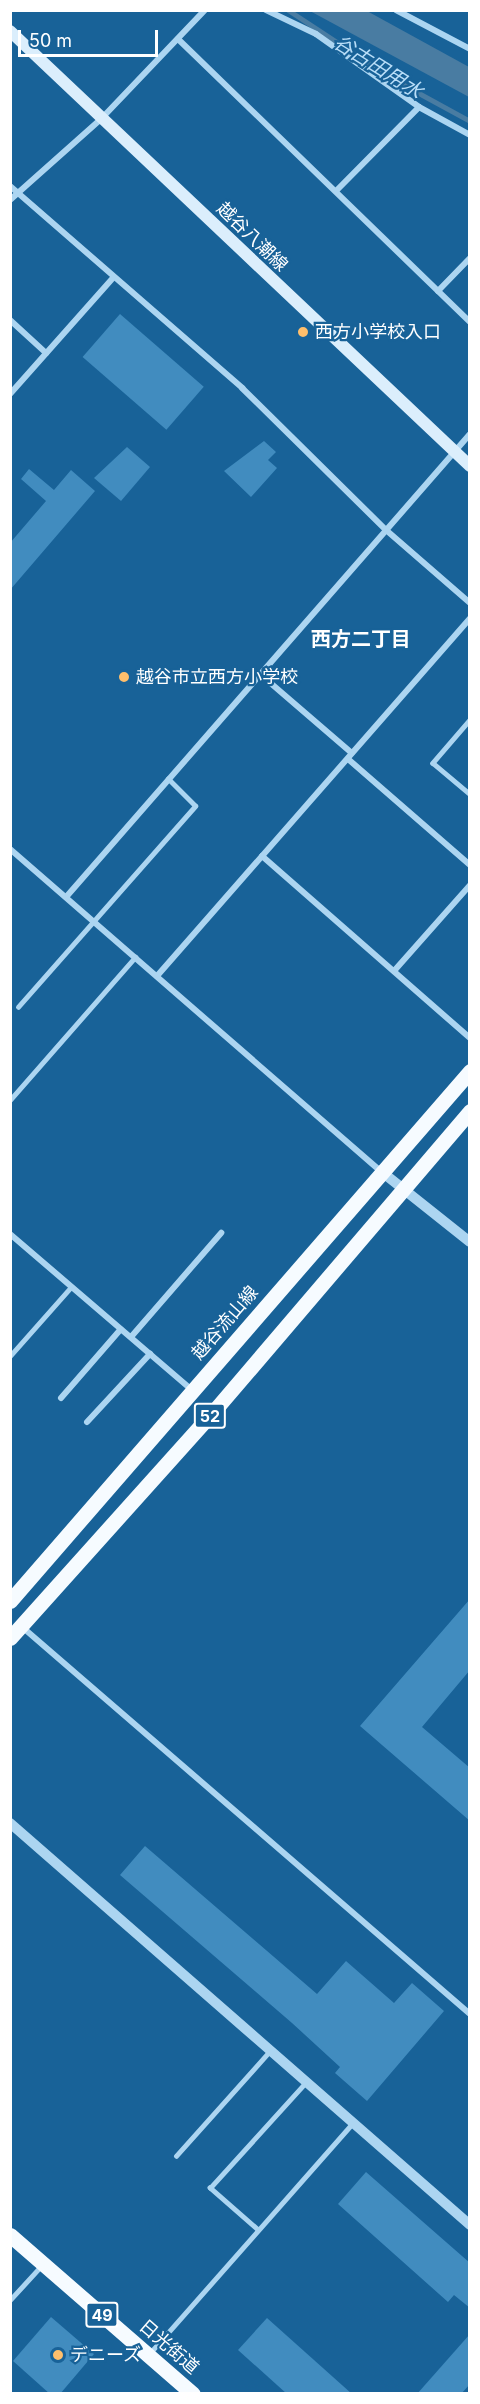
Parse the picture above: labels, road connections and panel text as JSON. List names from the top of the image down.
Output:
{
  "streets": {
    "main road": [
      "越谷八潮線",
      "越谷流山線",
      "52",
      "49",
      "日光街道"
    ]
  },
  "districts": ["西方二丁目"],
  "water": ["谷古田用水"],
  "places": ["西方小学校入口", "越谷市立西方小学校", "デニーズ"],
  "scale_bar": "50 m"
}
